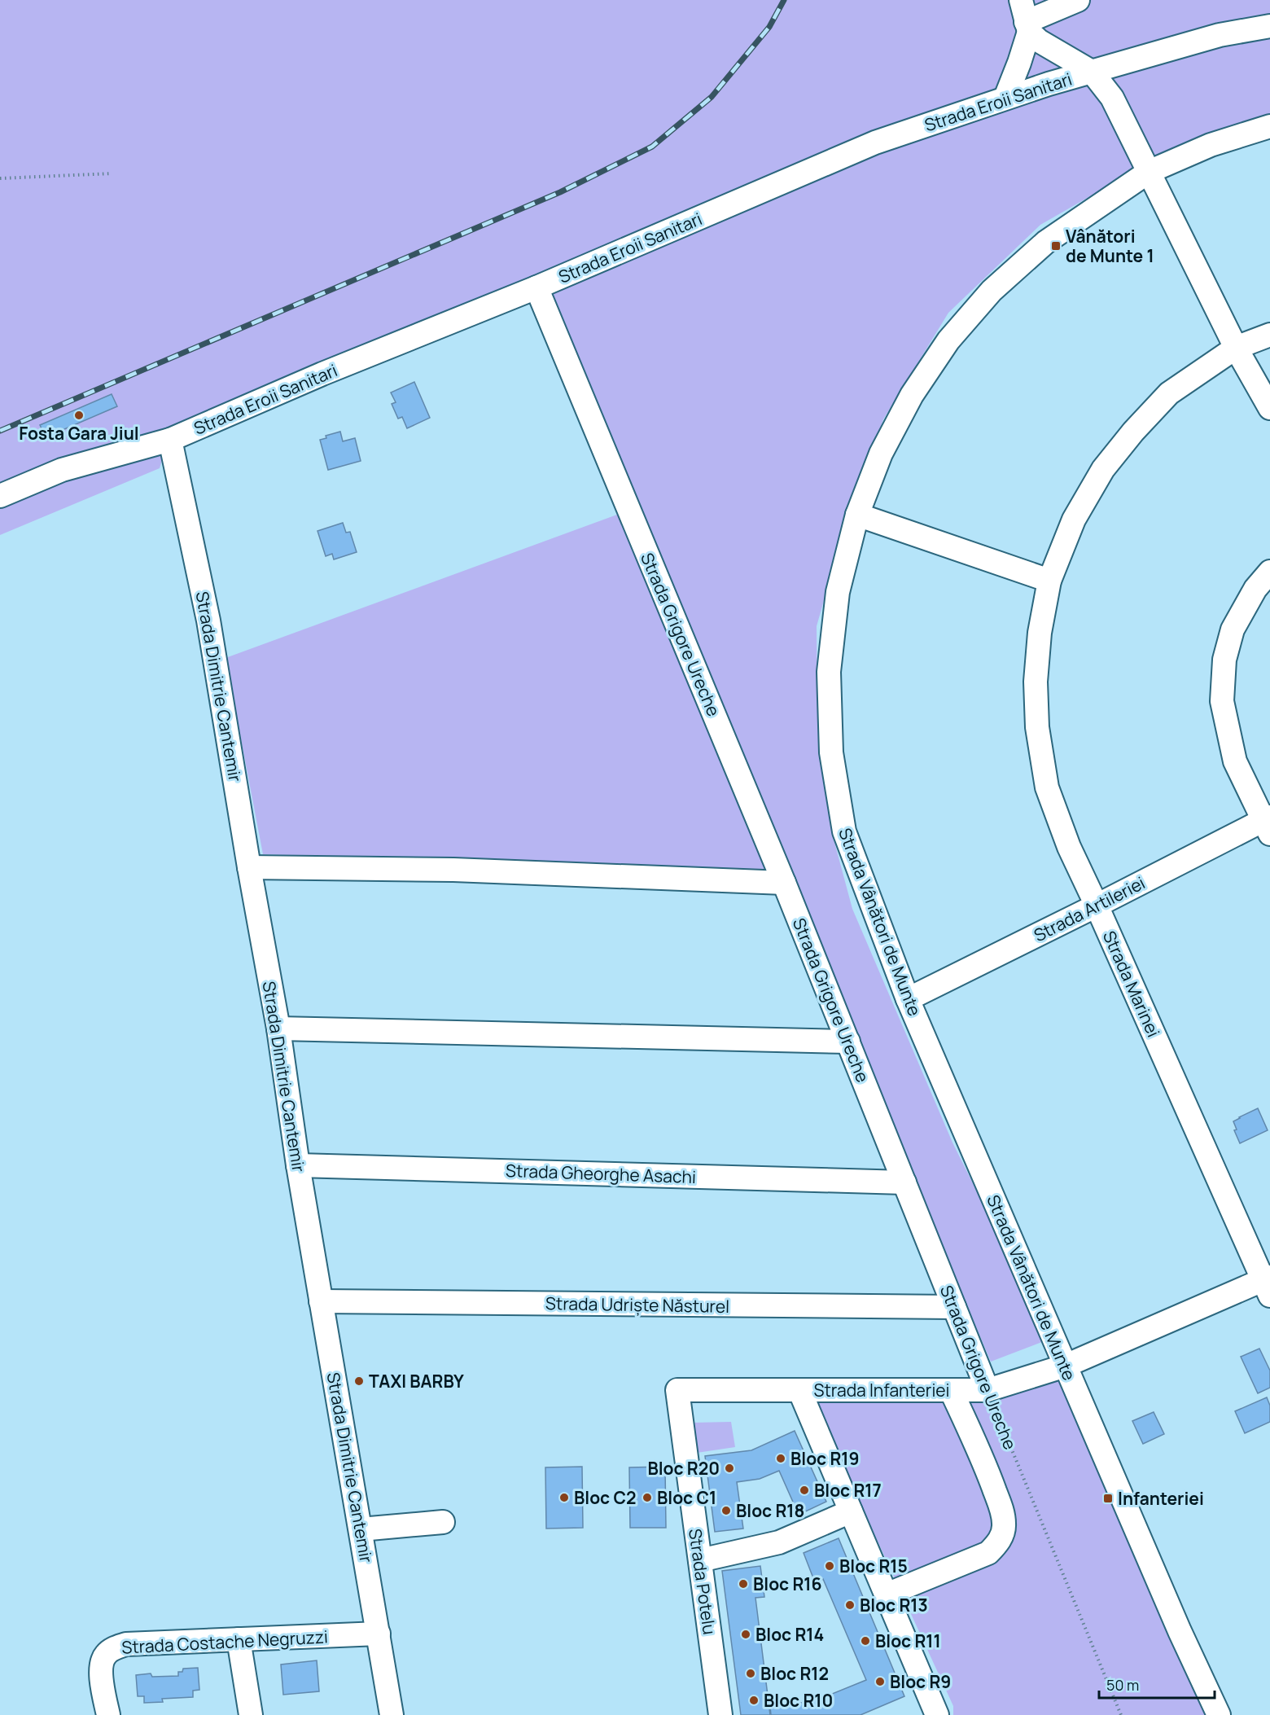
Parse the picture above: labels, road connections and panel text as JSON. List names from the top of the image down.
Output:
{
  "streets": {
    "street": [
      "Strada Eroii Sanitari",
      "Strada Grigore Ureche",
      "Strada Dimitrie Cantemir",
      "Strada Artileriei",
      "Strada Vânători de Munte",
      "Strada Marinei",
      "Strada Gheorghe Asachi",
      "Strada Udriște Năsturel",
      "Strada Infanteriei",
      "Strada Potelu",
      "Strada Costache Negruzzi"
    ]
  },
  "crossings": [
    ["Strada Eroii Sanitari", "Strada Grigore Ureche"],
    ["Strada Eroii Sanitari", "Strada Dimitrie Cantemir"],
    ["Strada Grigore Ureche", "Strada Gheorghe Asachi"],
    ["Strada Grigore Ureche", "Strada Udriște Năsturel"],
    ["Strada Grigore Ureche", "Strada Infanteriei"],
    ["Strada Dimitrie Cantemir", "Strada Gheorghe Asachi"],
    ["Strada Dimitrie Cantemir", "Strada Udriște Năsturel"],
    ["Strada Dimitrie Cantemir", "Strada Costache Negruzzi"],
    ["Strada Artileriei", "Strada Vânători de Munte"],
    ["Strada Artileriei", "Strada Marinei"],
    ["Strada Vânători de Munte", "Strada Infanteriei"],
    ["Strada Marinei", "Strada Infanteriei"],
    ["Strada Infanteriei", "Strada Potelu"]
  ],
  "places": {
    "transit": ["Vânători de Munte 1", "Infanteriei"],
    "other": [
      "Fosta Gara Jiul",
      "TAXI BARBY",
      "Bloc R19",
      "Bloc R20",
      "Bloc R17",
      "Bloc C2",
      "Bloc C1",
      "Bloc R18",
      "Bloc R15",
      "Bloc R16",
      "Bloc R13",
      "Bloc R14",
      "Bloc R11",
      "Bloc R12",
      "Bloc R9",
      "Bloc R10"
    ]
  },
  "scale_bar": "50 m"
}
